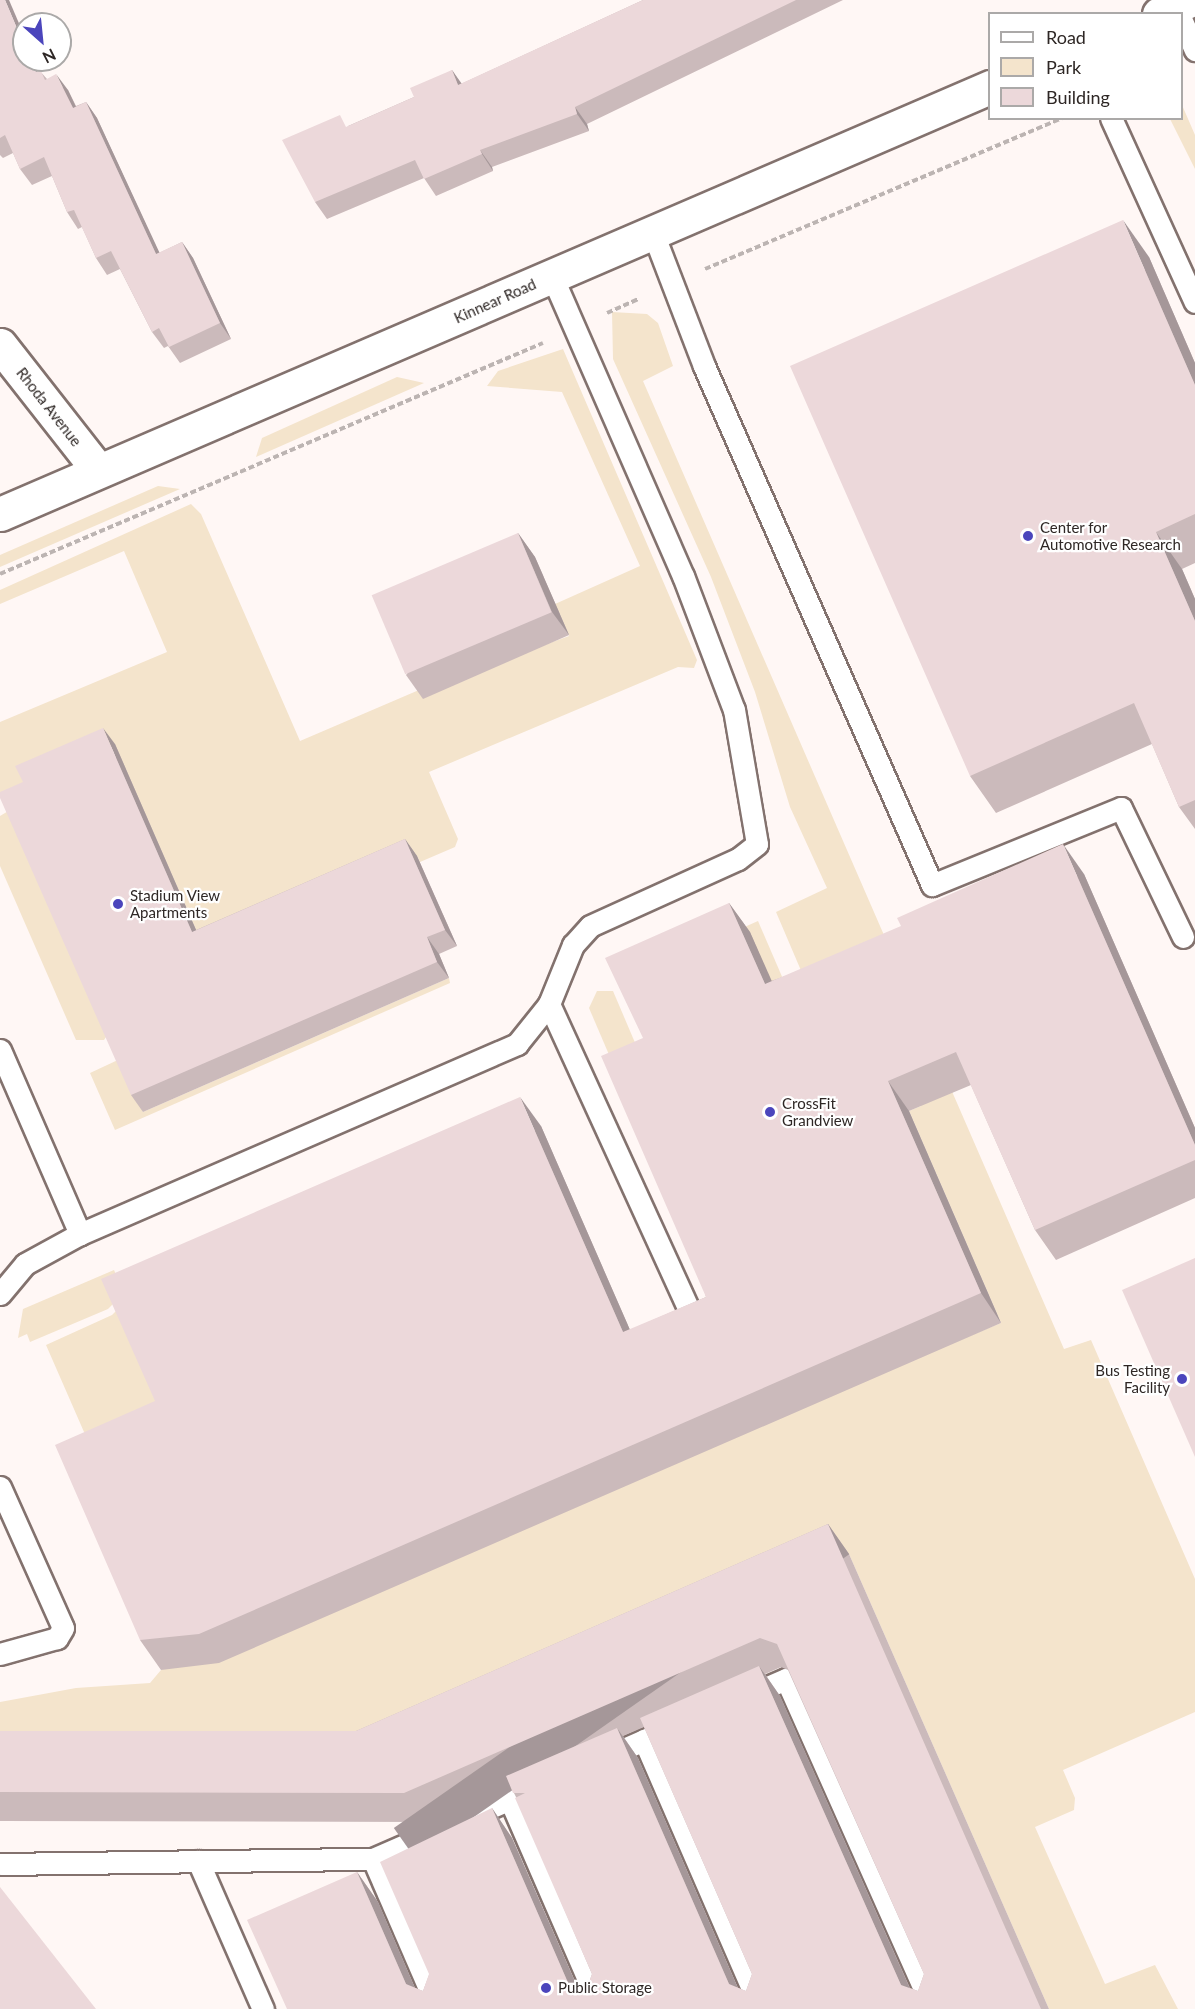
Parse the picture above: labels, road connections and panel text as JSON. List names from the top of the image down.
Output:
{
  "streets": {
    "street": ["Kinnear Road", "Rhoda Avenue"]
  },
  "crossings": [
    ["Kinnear Road", "Rhoda Avenue"]
  ],
  "places": [
    "Center for Automotive Research",
    "Stadium View Apartments",
    "CrossFit Grandview",
    "Bus Testing Facility",
    "Public Storage"
  ],
  "legend": ["Road", "Park", "Building"],
  "north": "bottom right"
}
